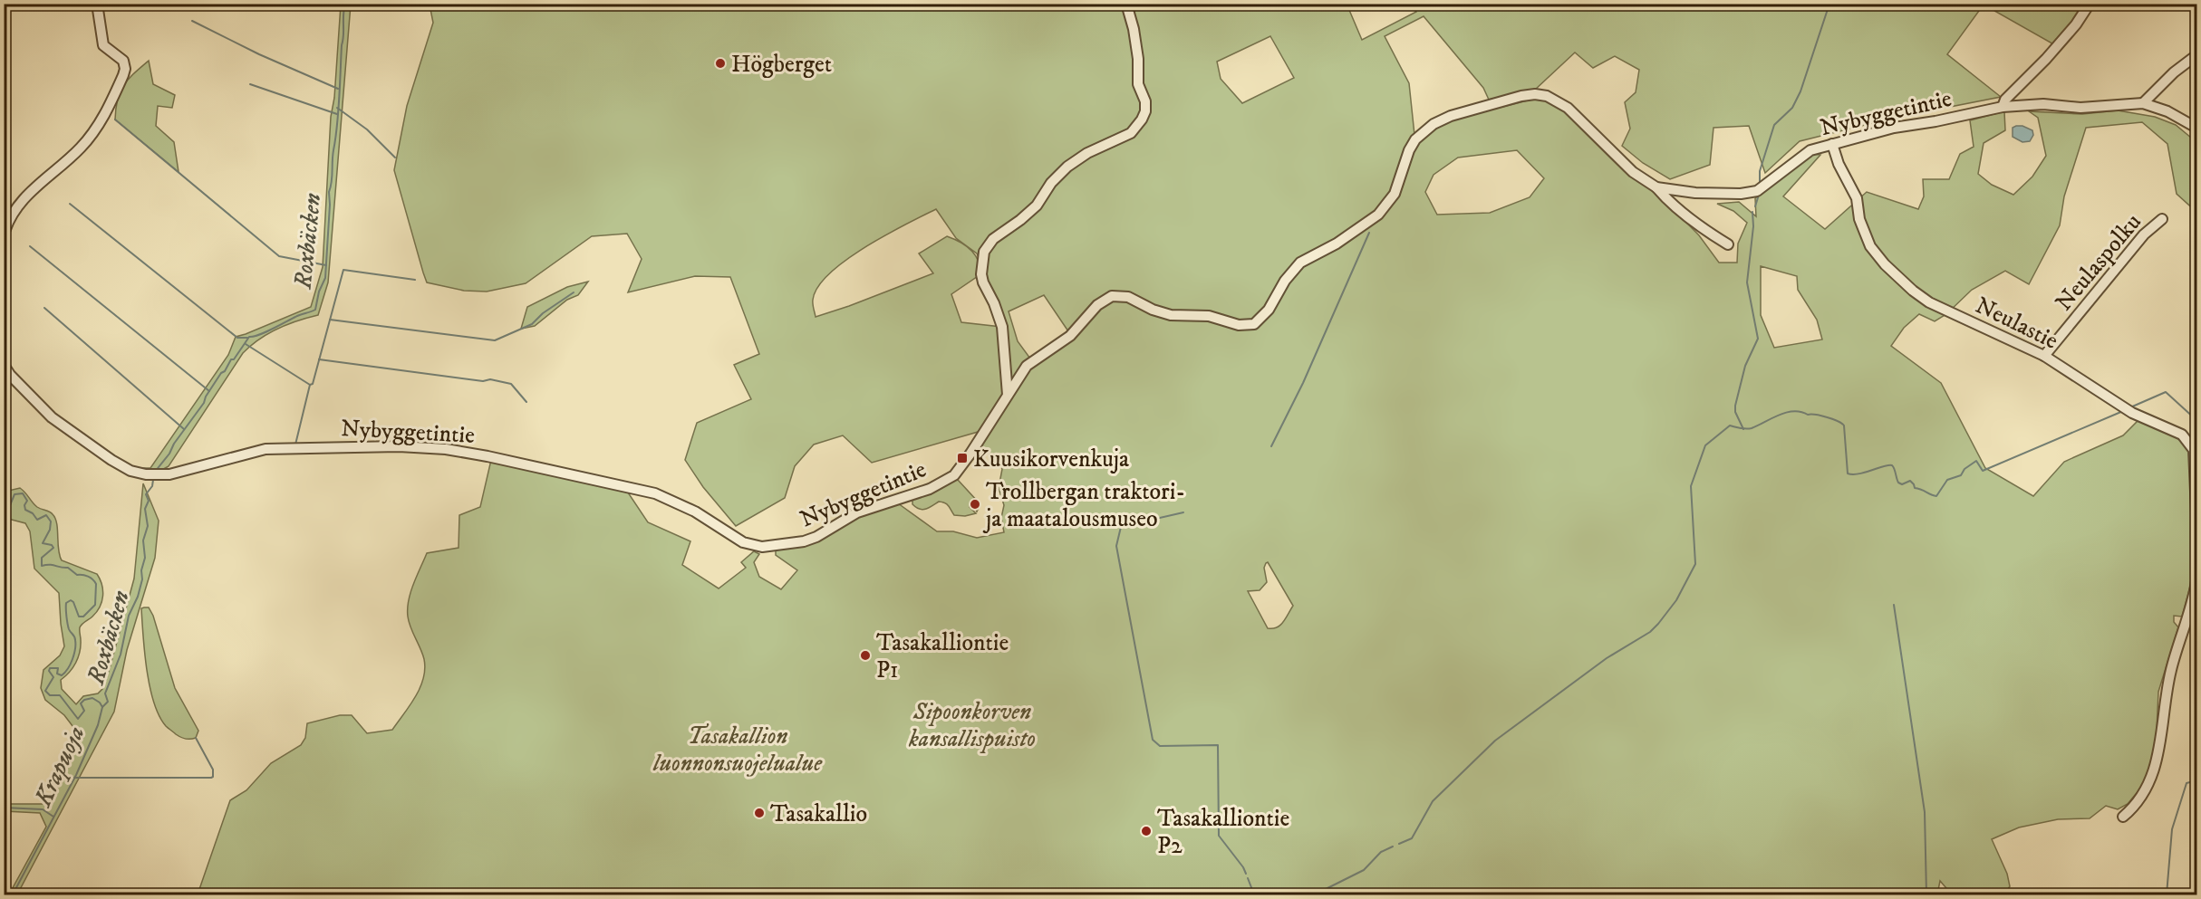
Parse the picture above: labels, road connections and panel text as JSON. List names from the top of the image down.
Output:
{
  "streets": {
    "street": ["Nybyggetintie", "Neulaspolku", "Neulastie"]
  },
  "crossings": [
    ["Nybyggetintie", "Neulastie"],
    ["Neulaspolku", "Neulastie"]
  ],
  "water": ["Roxbäcken", "Krapuoja"],
  "parks": ["Sipoonkorven kansallispuisto", "Tasakallion luonnonsuojelualue"],
  "places": {
    "other": [
      "Högberget",
      "Trollbergan traktori- ja maatalousmuseo",
      "Tasakalliontie P1",
      "Tasakallio",
      "Tasakalliontie P2"
    ],
    "transit": ["Kuusikorvenkuja"]
  }
}
